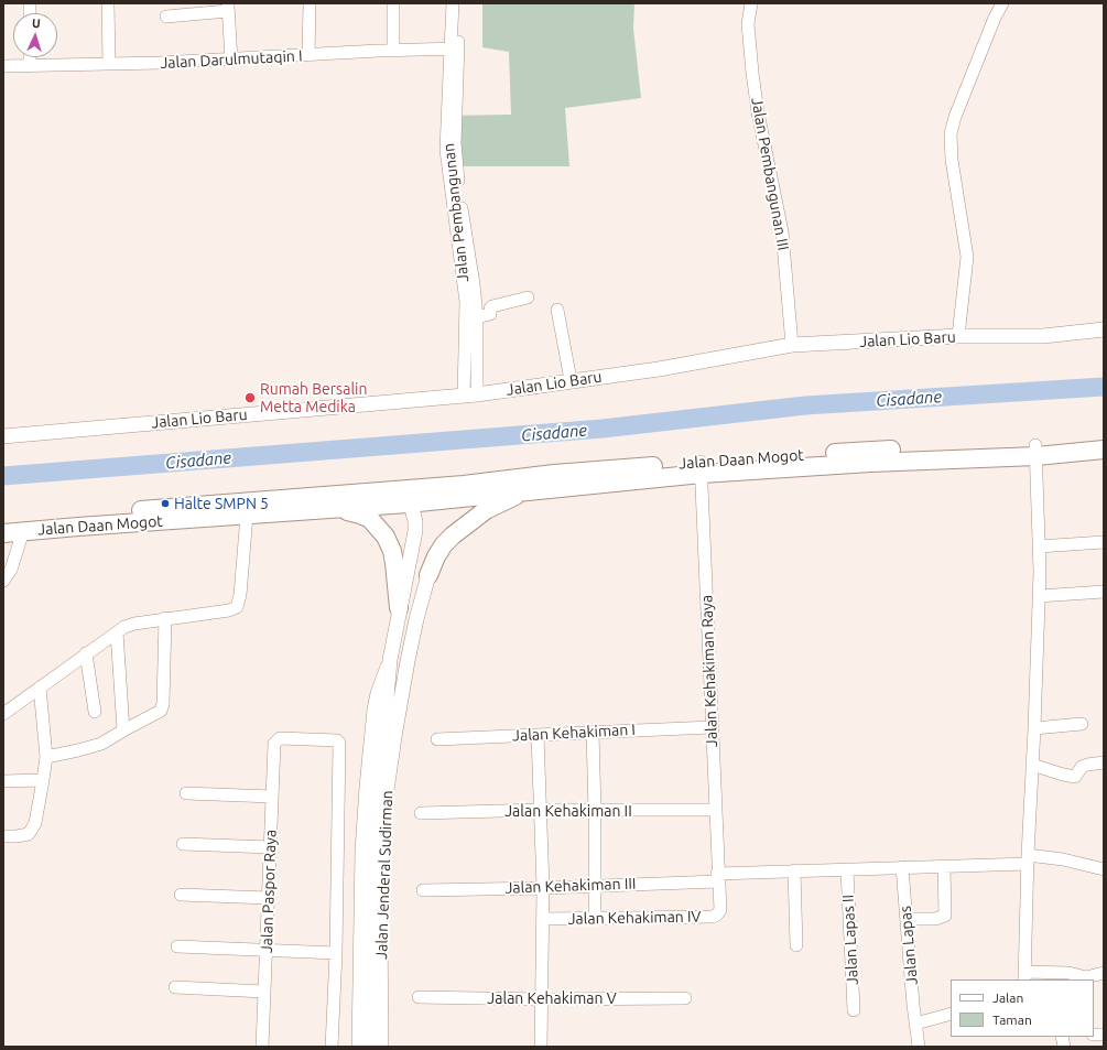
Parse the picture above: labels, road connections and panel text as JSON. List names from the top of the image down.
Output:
{
  "streets": {
    "highway": ["Jalan Daan Mogot"],
    "main road": ["Jalan Lio Baru", "Jalan Jenderal Sudirman"],
    "street": [
      "Jalan Darulmutaqin I",
      "Jalan Pembangunan III",
      "Jalan Pembangunan",
      "Jalan Kehakiman Raya",
      "Jalan Kehakiman I",
      "Jalan Kehakiman II",
      "Jalan Kehakiman III",
      "Jalan Paspor Raya",
      "Jalan Kehakiman IV",
      "Jalan Lapas II",
      "Jalan Lapas",
      "Jalan Kehakiman V"
    ]
  },
  "crossings": [
    ["Jalan Darulmutaqin I", "Jalan Pembangunan"],
    ["Jalan Pembangunan III", "Jalan Lio Baru"],
    ["Jalan Pembangunan", "Jalan Lio Baru"],
    ["Jalan Daan Mogot", "Jalan Kehakiman Raya"],
    ["Jalan Daan Mogot", "Jalan Jenderal Sudirman"],
    ["Jalan Kehakiman Raya", "Jalan Kehakiman I"],
    ["Jalan Kehakiman Raya", "Jalan Kehakiman II"],
    ["Jalan Kehakiman Raya", "Jalan Kehakiman III"],
    ["Jalan Kehakiman Raya", "Jalan Kehakiman IV"],
    ["Jalan Kehakiman III", "Jalan Kehakiman IV"],
    ["Jalan Kehakiman III", "Jalan Lapas II"],
    ["Jalan Kehakiman III", "Jalan Lapas"]
  ],
  "water": ["Cisadane"],
  "places": ["Rumah Bersalin Metta Medika", "Halte SMPN 5"],
  "legend": ["Jalan", "Taman"],
  "north": "top"
}
